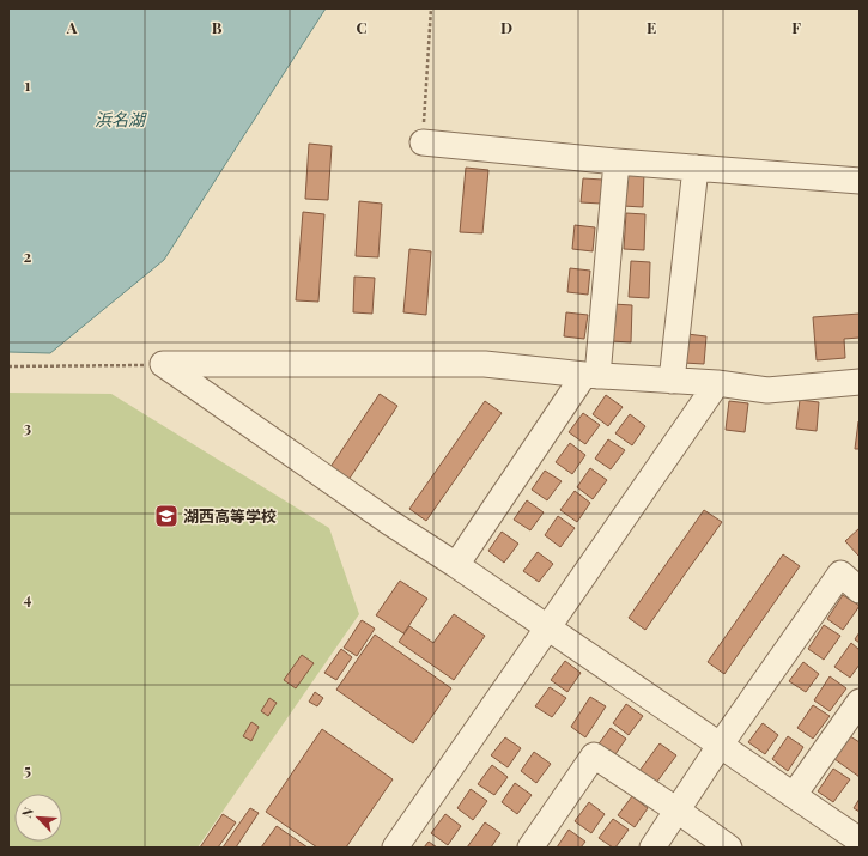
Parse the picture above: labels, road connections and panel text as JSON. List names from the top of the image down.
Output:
{
  "water": ["浜名湖"],
  "places": {
    "school or university": ["湖西高等学校"]
  },
  "north": "top left",
  "grid": {
    "columns": [
      "A",
      "B",
      "C",
      "D",
      "E",
      "F"
    ],
    "rows": [
      "1",
      "2",
      "3",
      "4",
      "5"
    ]
  }
}
